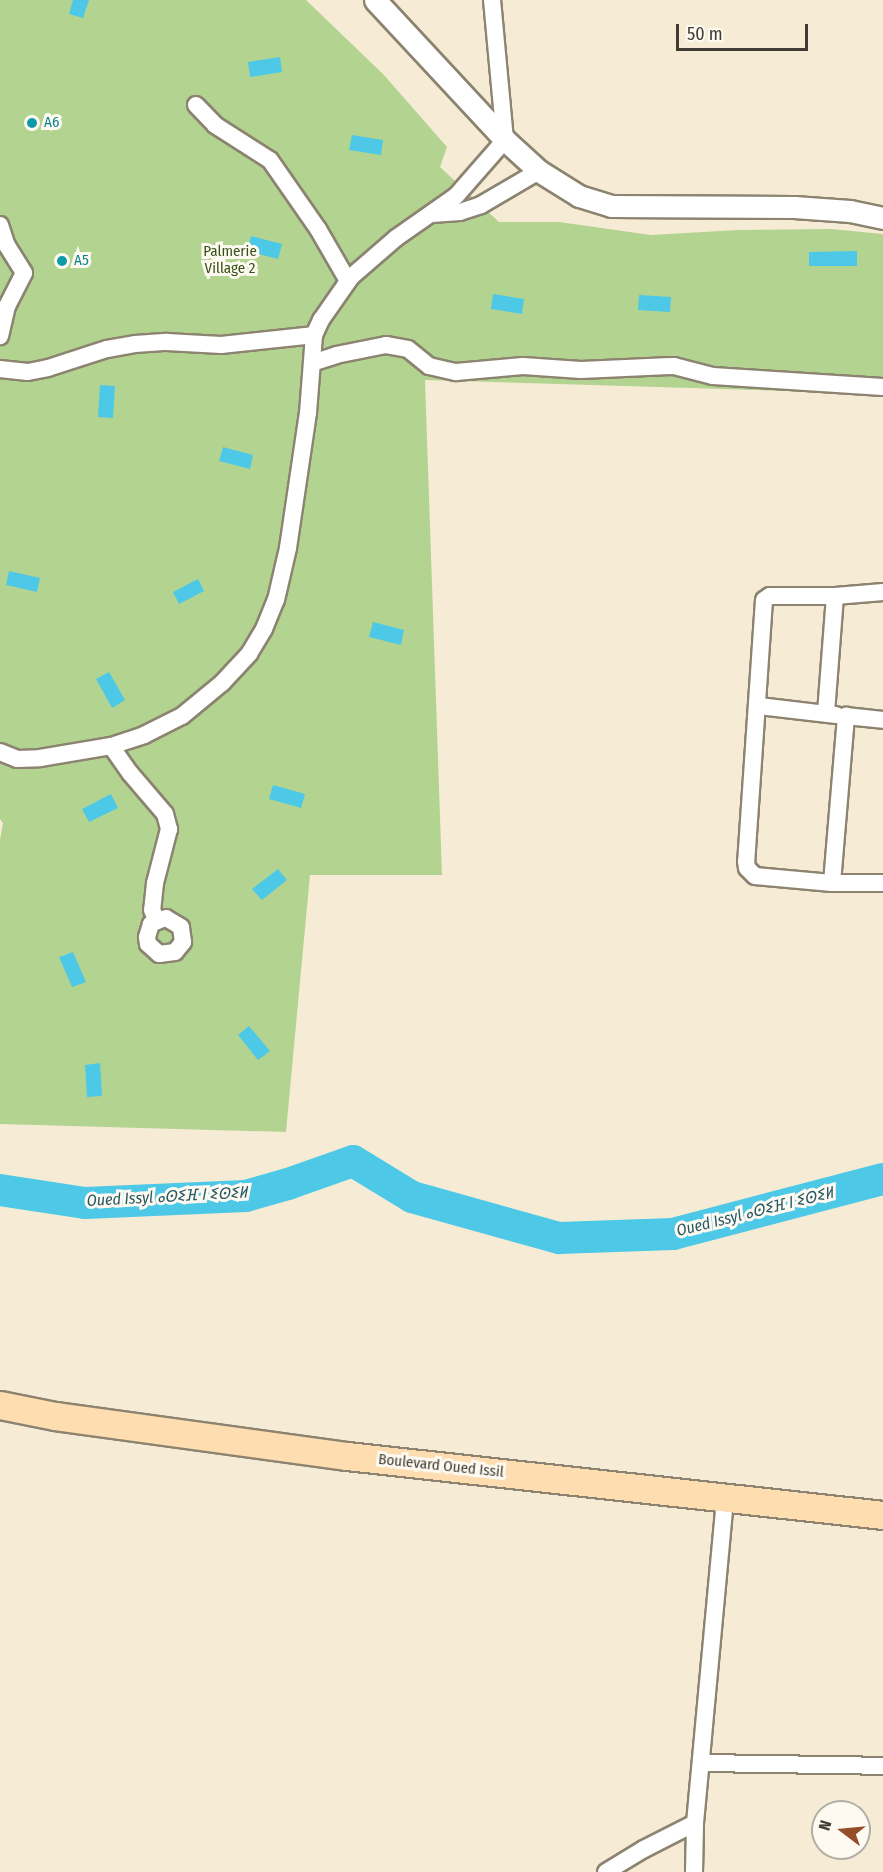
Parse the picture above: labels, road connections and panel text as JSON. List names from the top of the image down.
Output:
{
  "streets": {
    "main road": ["Boulevard Oued Issil"]
  },
  "water": ["Oued Issyl ⴰⵙⵉⴼ ⵏ ⵉⵙⵉⵍ"],
  "parks": ["Palmerie Village 2"],
  "places": ["A6", "A5"],
  "scale_bar": "50 m",
  "north": "left"
}
